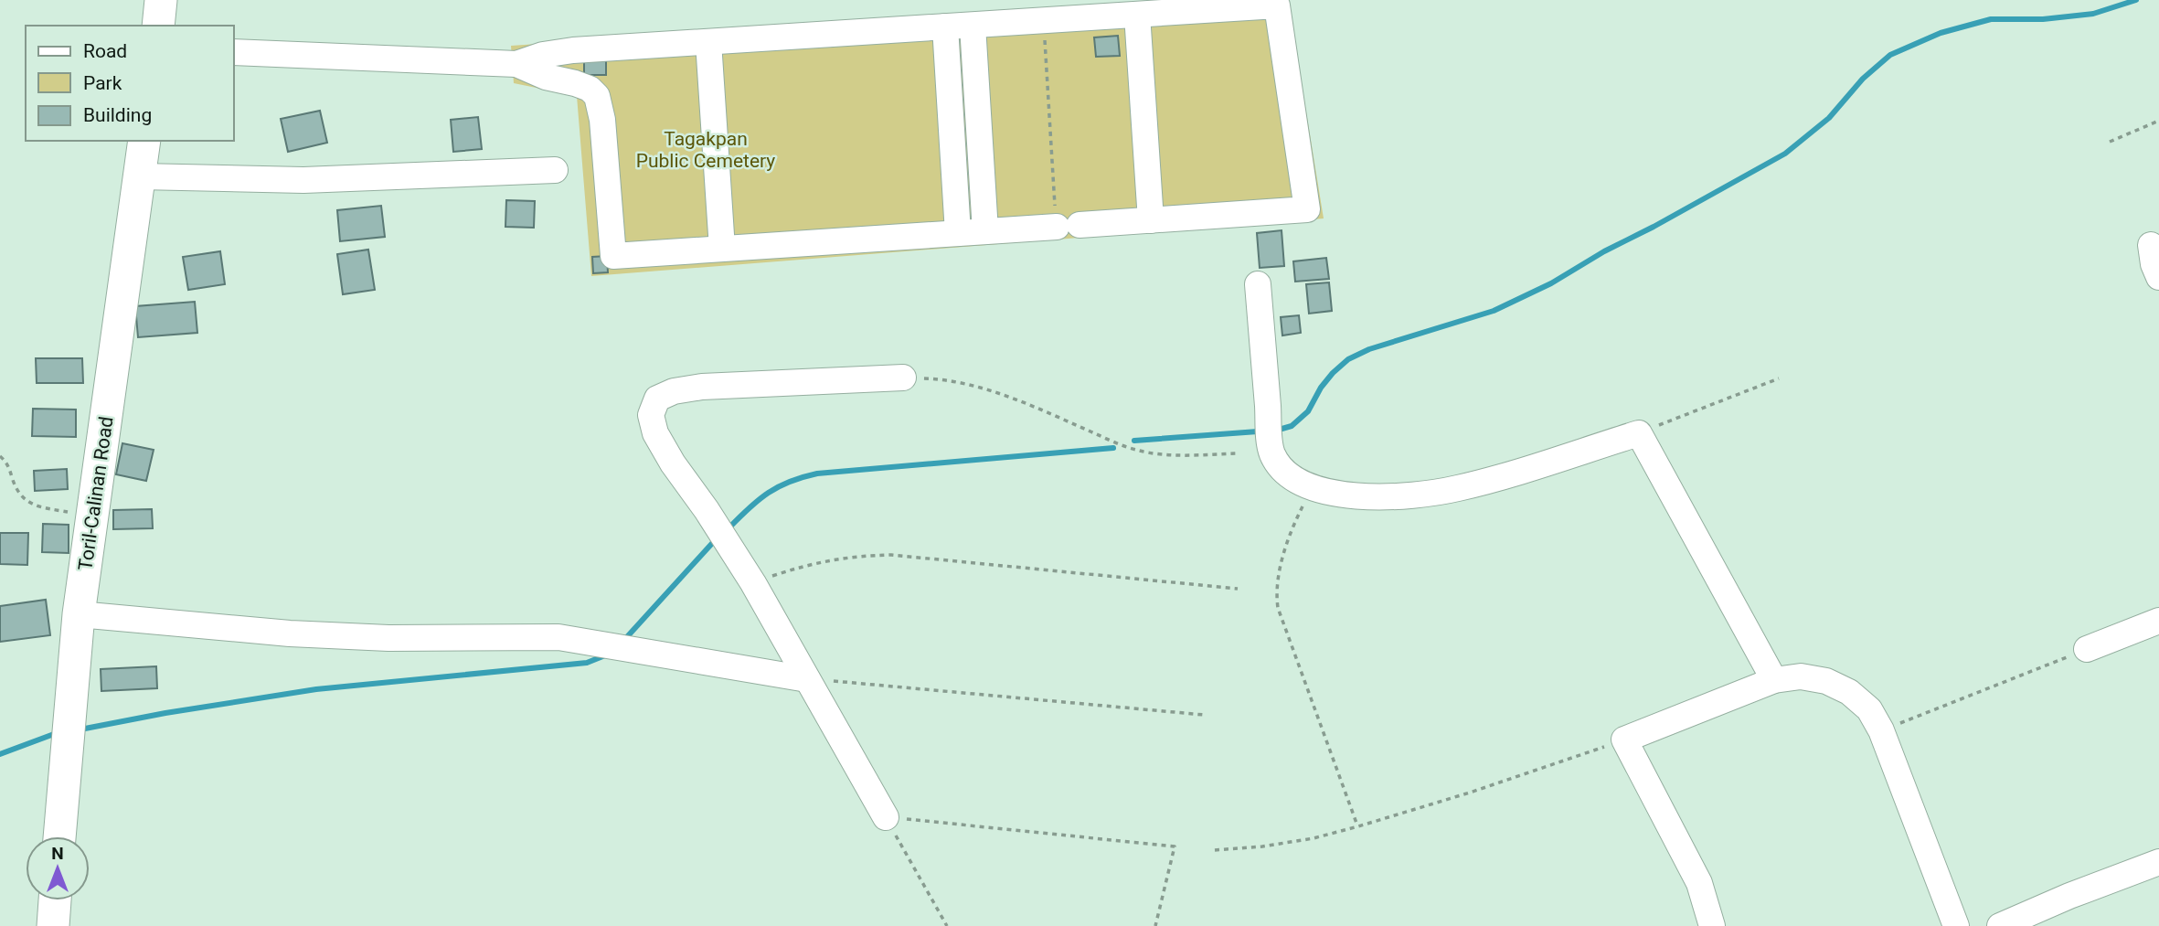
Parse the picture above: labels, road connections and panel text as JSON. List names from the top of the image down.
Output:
{
  "streets": {
    "main road": ["Toril-Calinan Road"]
  },
  "parks": ["Tagakpan Public Cemetery"],
  "legend": ["Road", "Park", "Building"],
  "north": "top"
}
